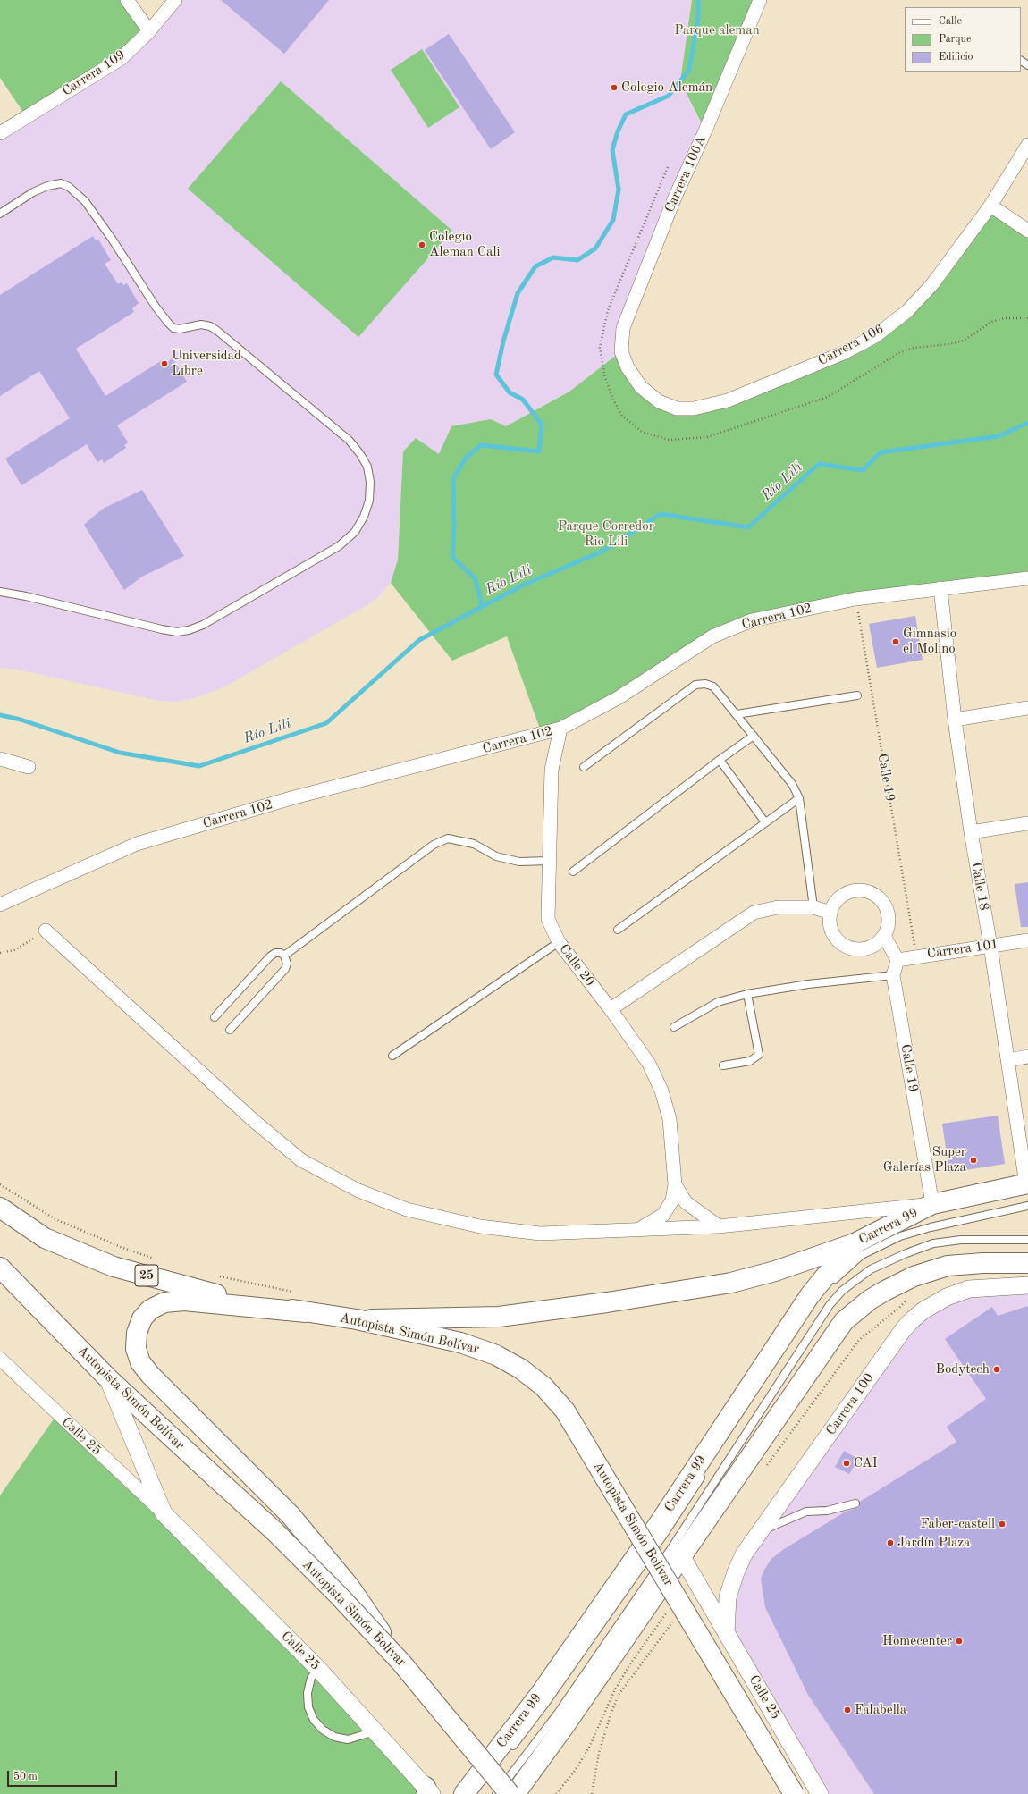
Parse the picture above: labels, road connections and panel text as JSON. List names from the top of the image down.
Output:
{
  "streets": {
    "main road": ["Carrera 99", "25", "Autopista Simón Bolívar"],
    "street": [
      "Carrera 109",
      "Carrera 106A",
      "Carrera 106",
      "Carrera 102",
      "Calle 19",
      "Calle 18",
      "Carrera 101",
      "Calle 20",
      "Carrera 100",
      "Calle 25"
    ]
  },
  "crossings": [
    ["Carrera 106A", "Carrera 106"],
    ["Carrera 102", "Calle 19"],
    ["Carrera 102", "Calle 18"],
    ["Carrera 102", "Calle 20"],
    ["Calle 19", "Carrera 101"],
    ["Calle 19", "Carrera 99"],
    ["Calle 18", "Carrera 101"],
    ["Autopista Simón Bolívar", "Calle 25"],
    ["Carrera 100", "Calle 25"]
  ],
  "water": ["Río Lili"],
  "parks": ["Parque aleman", "Parque Corredor Rio Lili"],
  "places": [
    "Colegio Alemán",
    "Colegio Aleman Cali",
    "Universidad Libre",
    "Gimnasio el Molino",
    "Super Galerías Plaza",
    "Bodytech",
    "CAI",
    "Faber-castell",
    "Jardín Plaza",
    "Homecenter",
    "Falabella"
  ],
  "legend": ["Calle", "Parque", "Edificio"],
  "scale_bar": "50 m"
}
